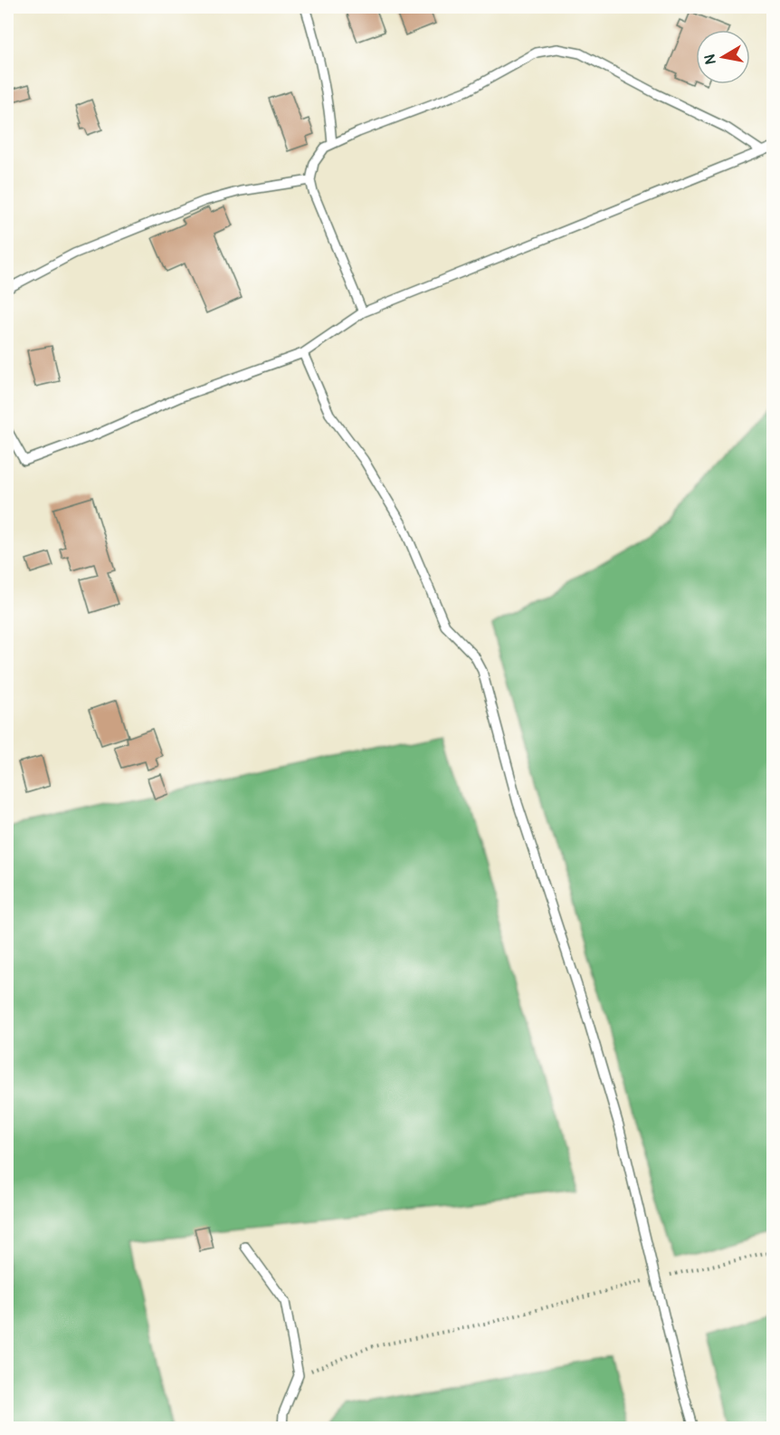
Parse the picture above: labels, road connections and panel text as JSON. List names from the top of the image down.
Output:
{
  "north": "left"
}
